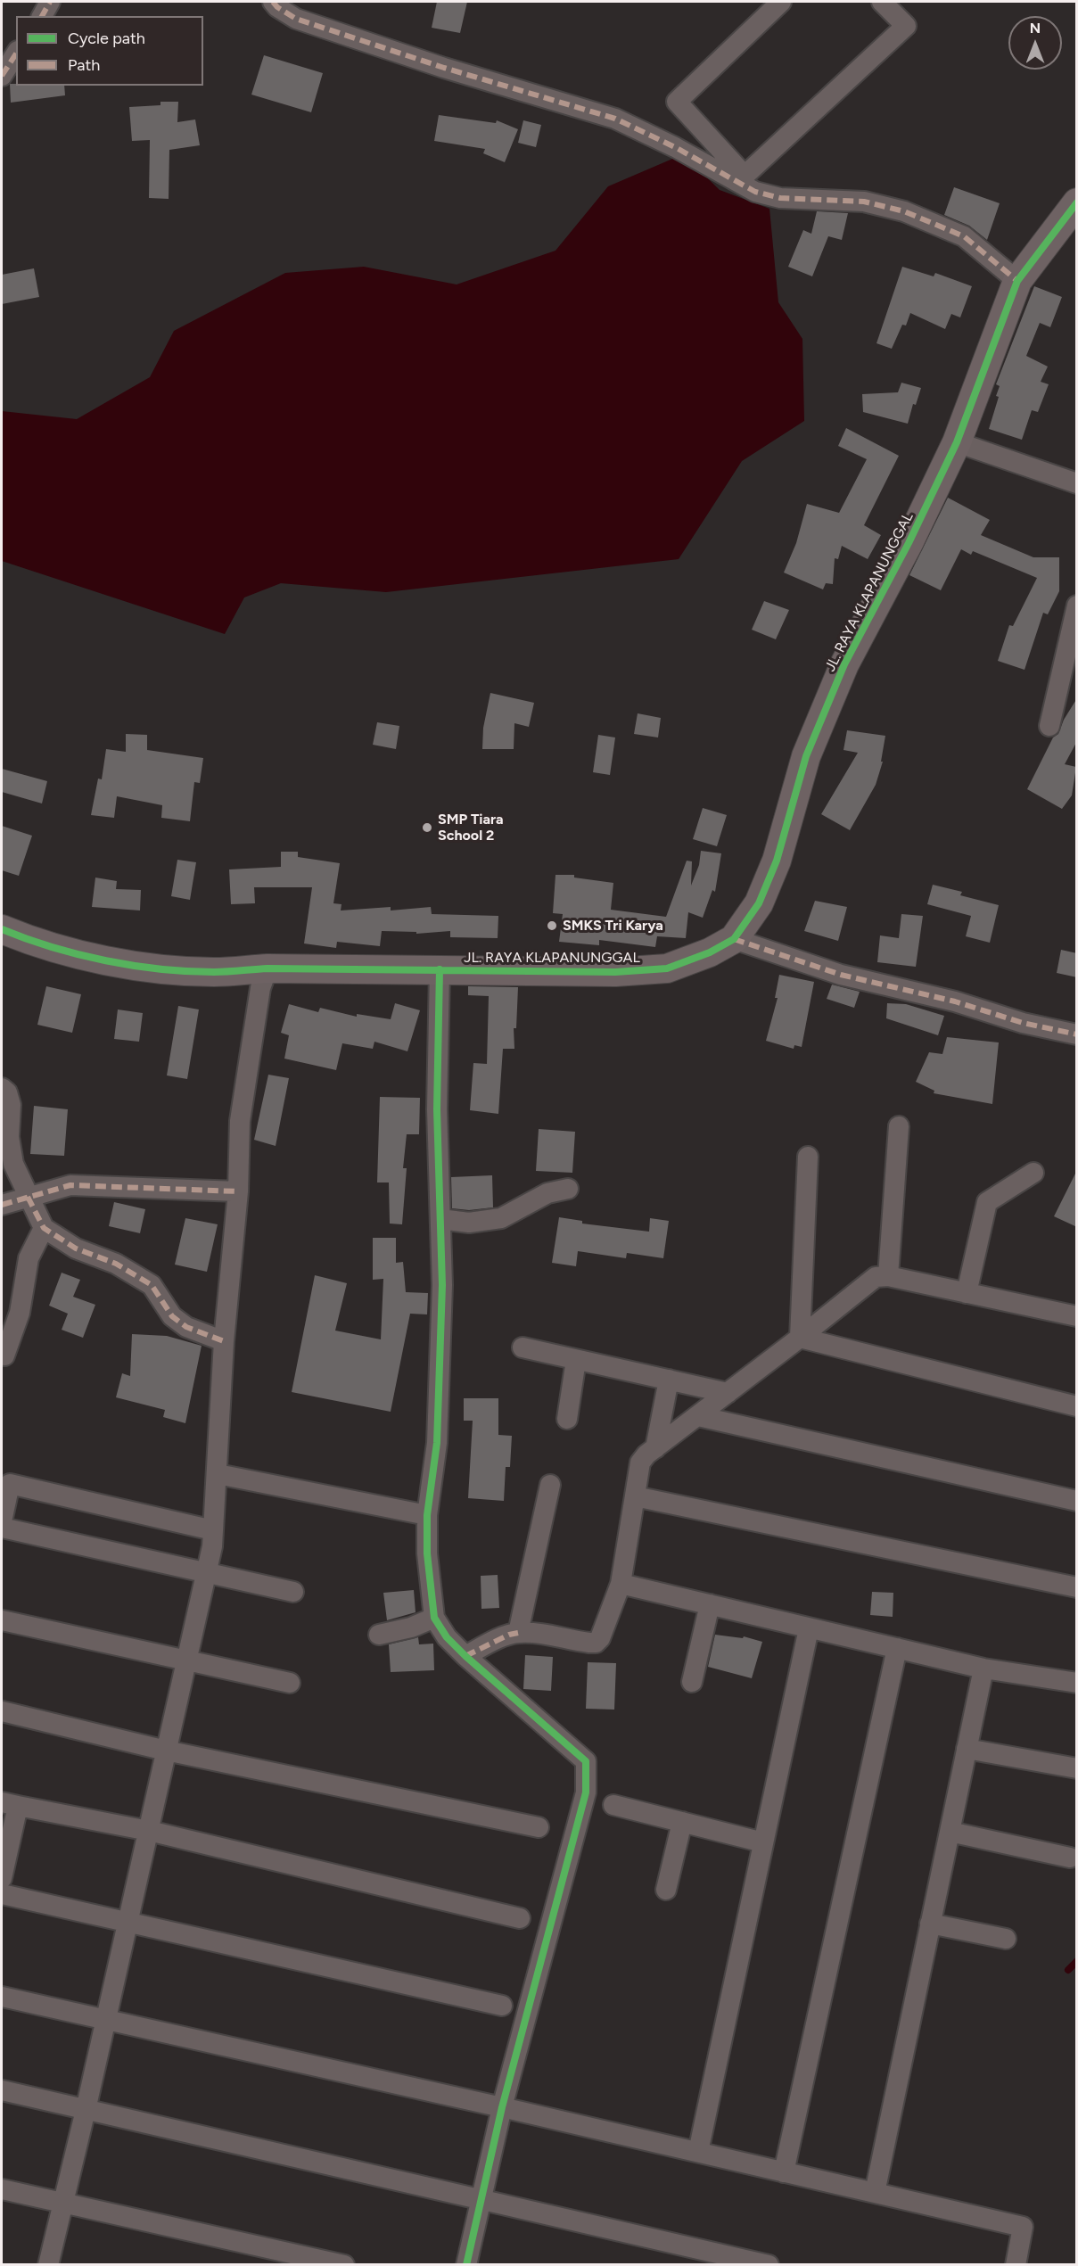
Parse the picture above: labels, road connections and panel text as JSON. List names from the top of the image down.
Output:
{
  "streets": {
    "street": ["JL. RAYA KLAPANUNGGAL"]
  },
  "places": ["SMP Tiara School 2", "SMKS Tri Karya"],
  "legend": ["Cycle path", "Path"],
  "north": "top"
}
